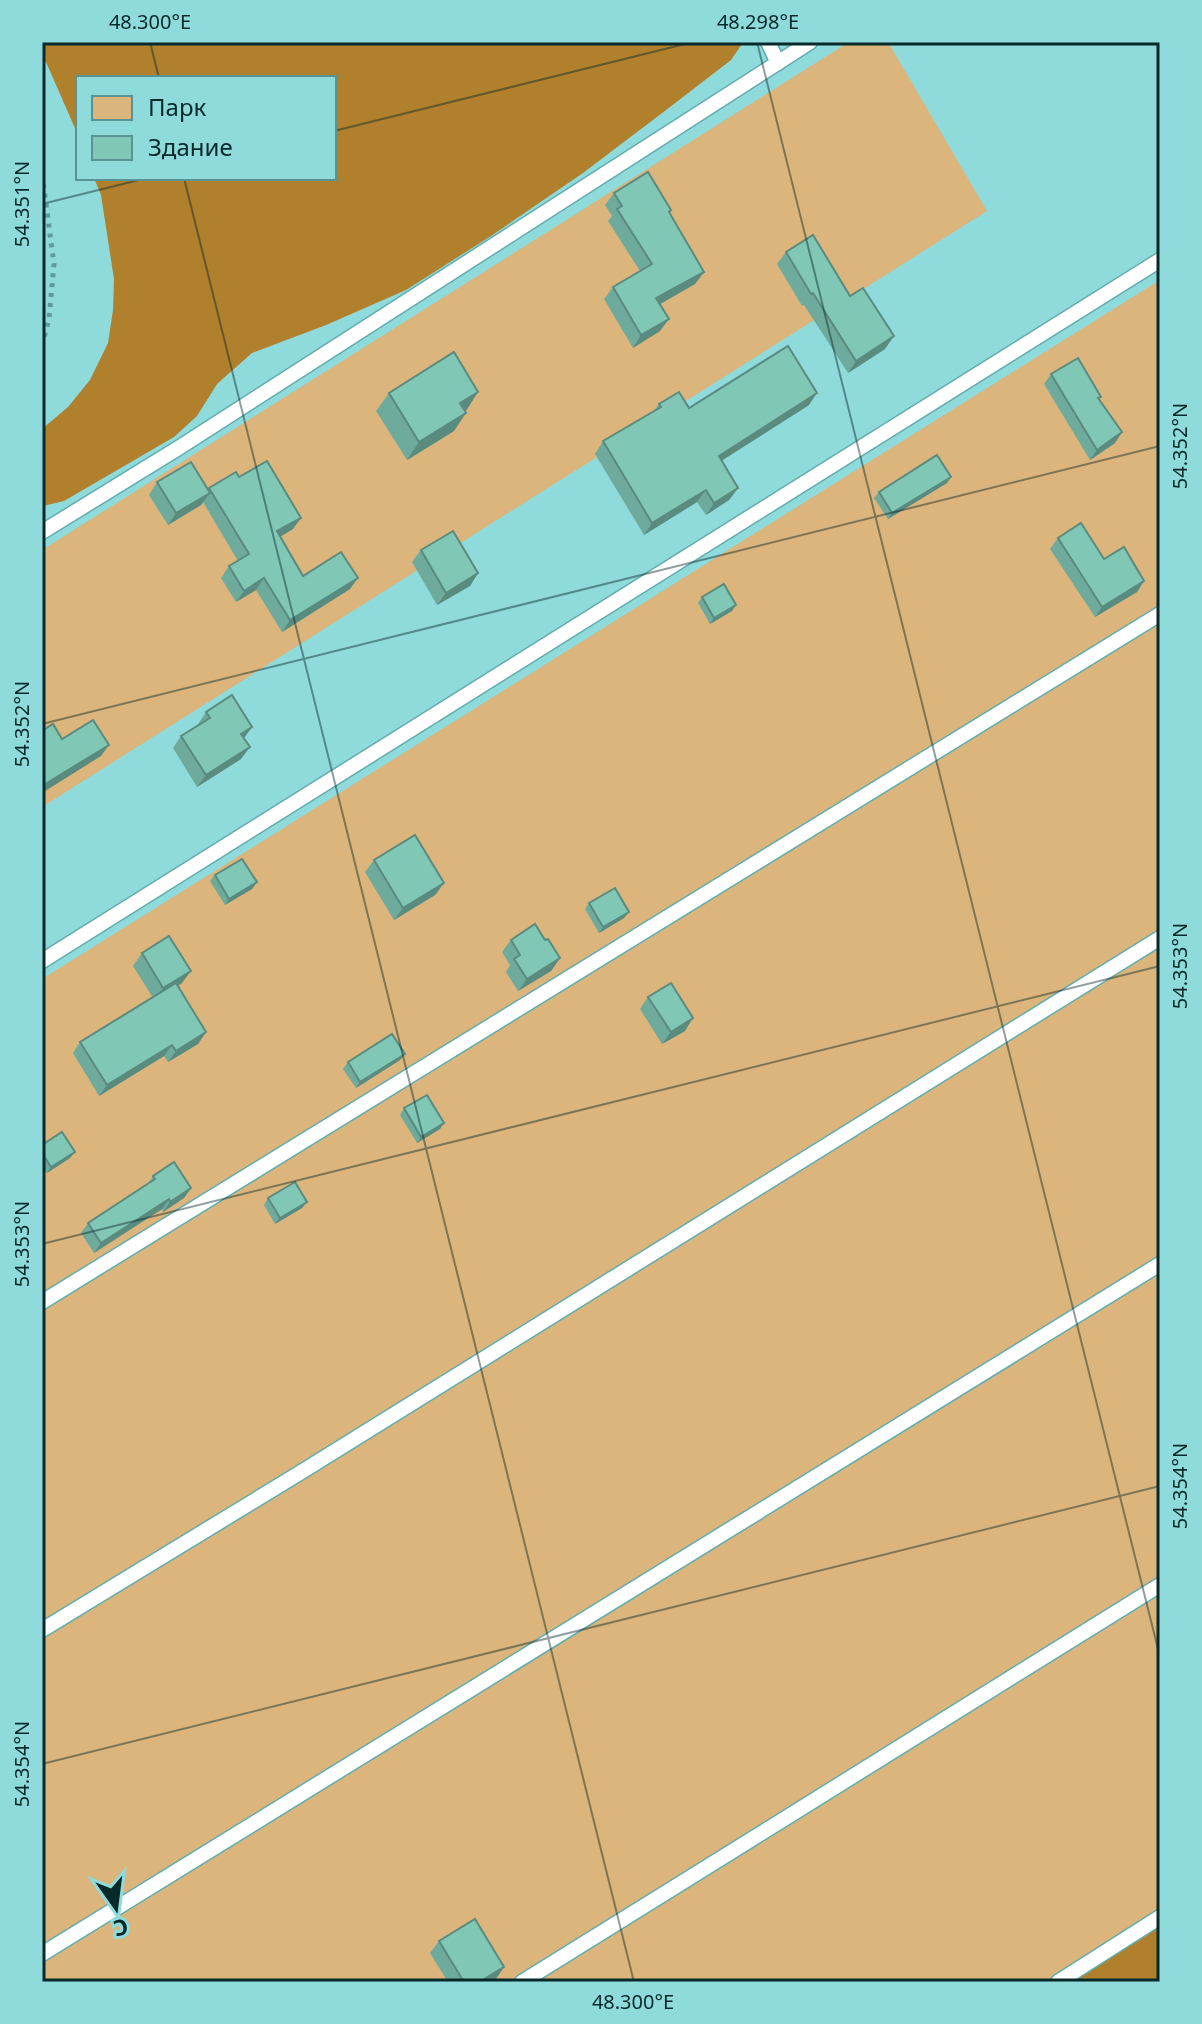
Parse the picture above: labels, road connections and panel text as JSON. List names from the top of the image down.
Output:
{
  "legend": ["Парк", "Здание"],
  "north": "bottom",
  "coordinates": [
    "48.300°E",
    "48.298°E",
    "54.351°N",
    "54.352°N",
    "54.353°N",
    "54.354°N"
  ]
}
